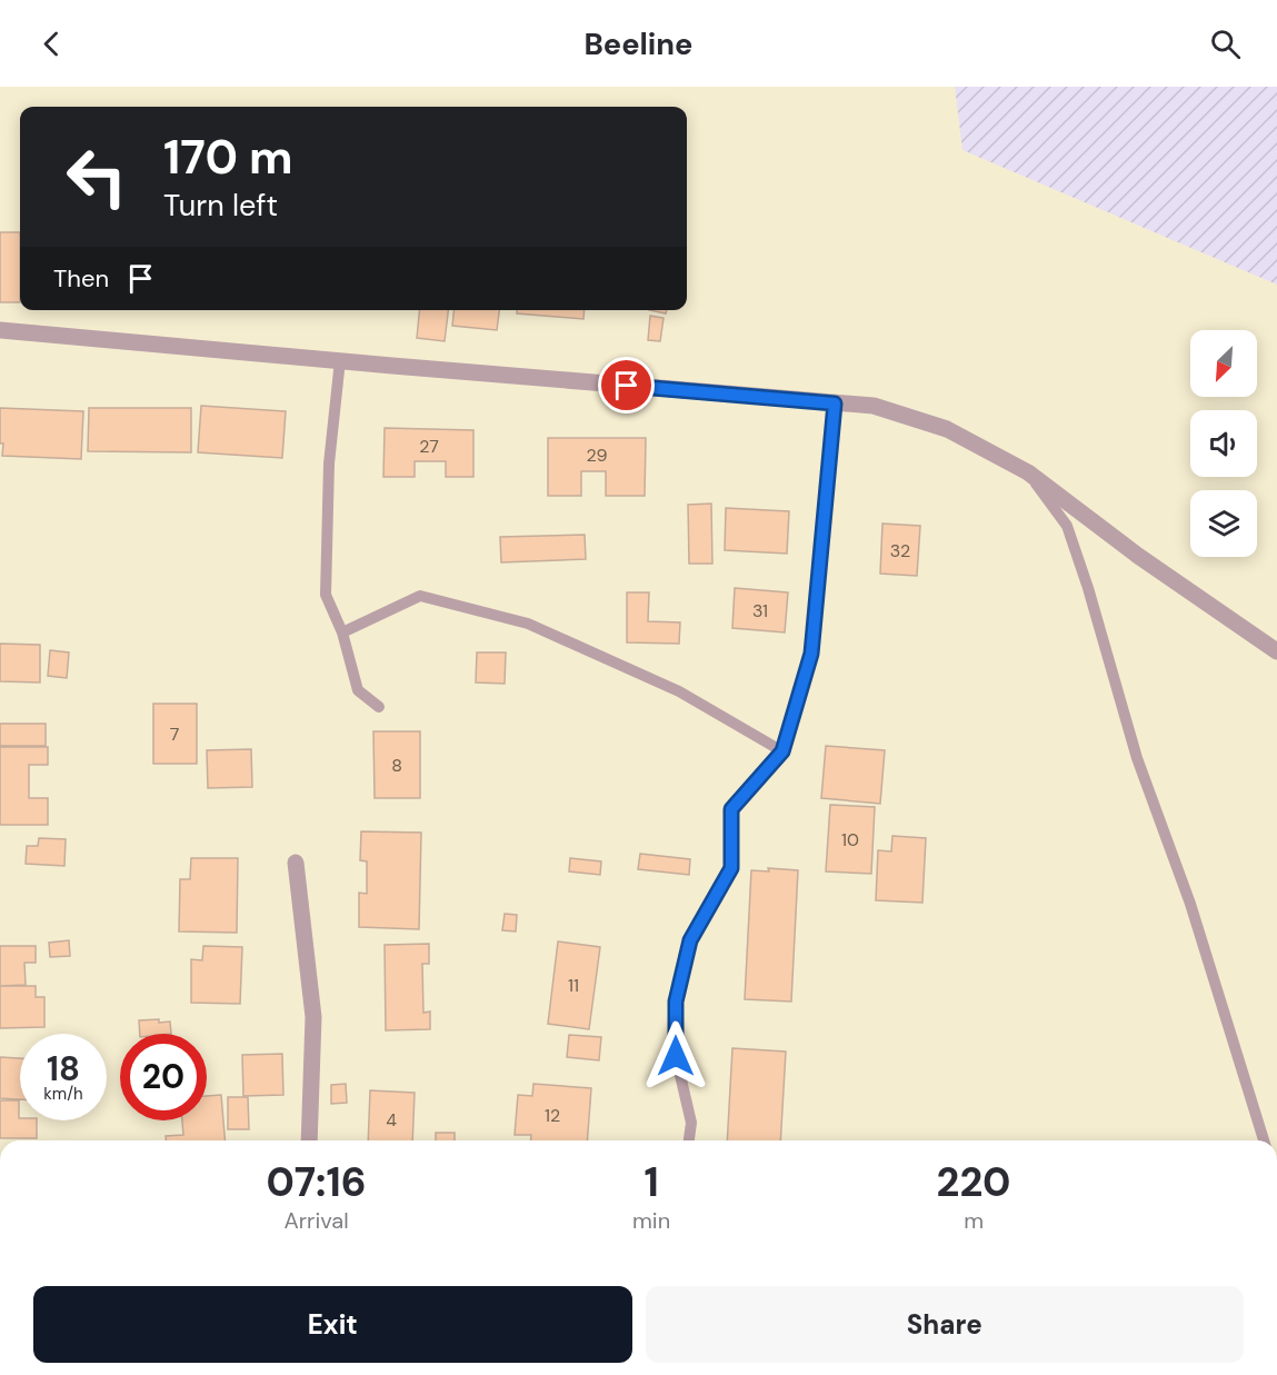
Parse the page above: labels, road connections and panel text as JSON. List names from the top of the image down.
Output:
{
  "house_numbers": [
    "27",
    "29",
    "32",
    "31",
    "7",
    "8",
    "10",
    "11",
    "12",
    "4"
  ],
  "north": "bottom left",
  "page": {
    "header": "Beeline",
    "turn": ["170 m", "Turn left"],
    "then": "Then",
    "speed": "18 km/h",
    "limit": "20",
    "eta": [
      "07:16",
      "Arrival",
      "1",
      "min",
      "220",
      "m"
    ],
    "buttons": ["Exit", "Share"]
  }
}
